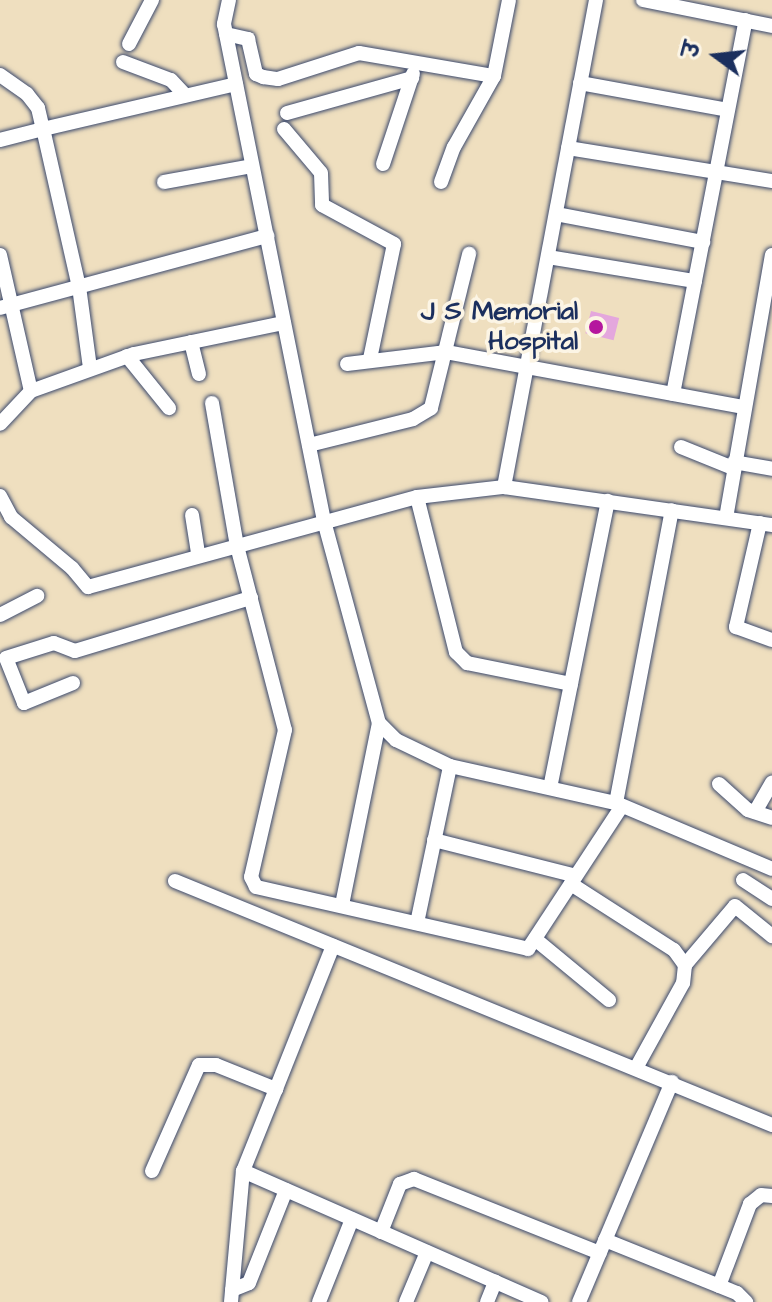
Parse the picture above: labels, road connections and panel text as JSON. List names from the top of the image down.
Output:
{
  "places": ["J S Memorial Hospital"],
  "north": "left"
}
